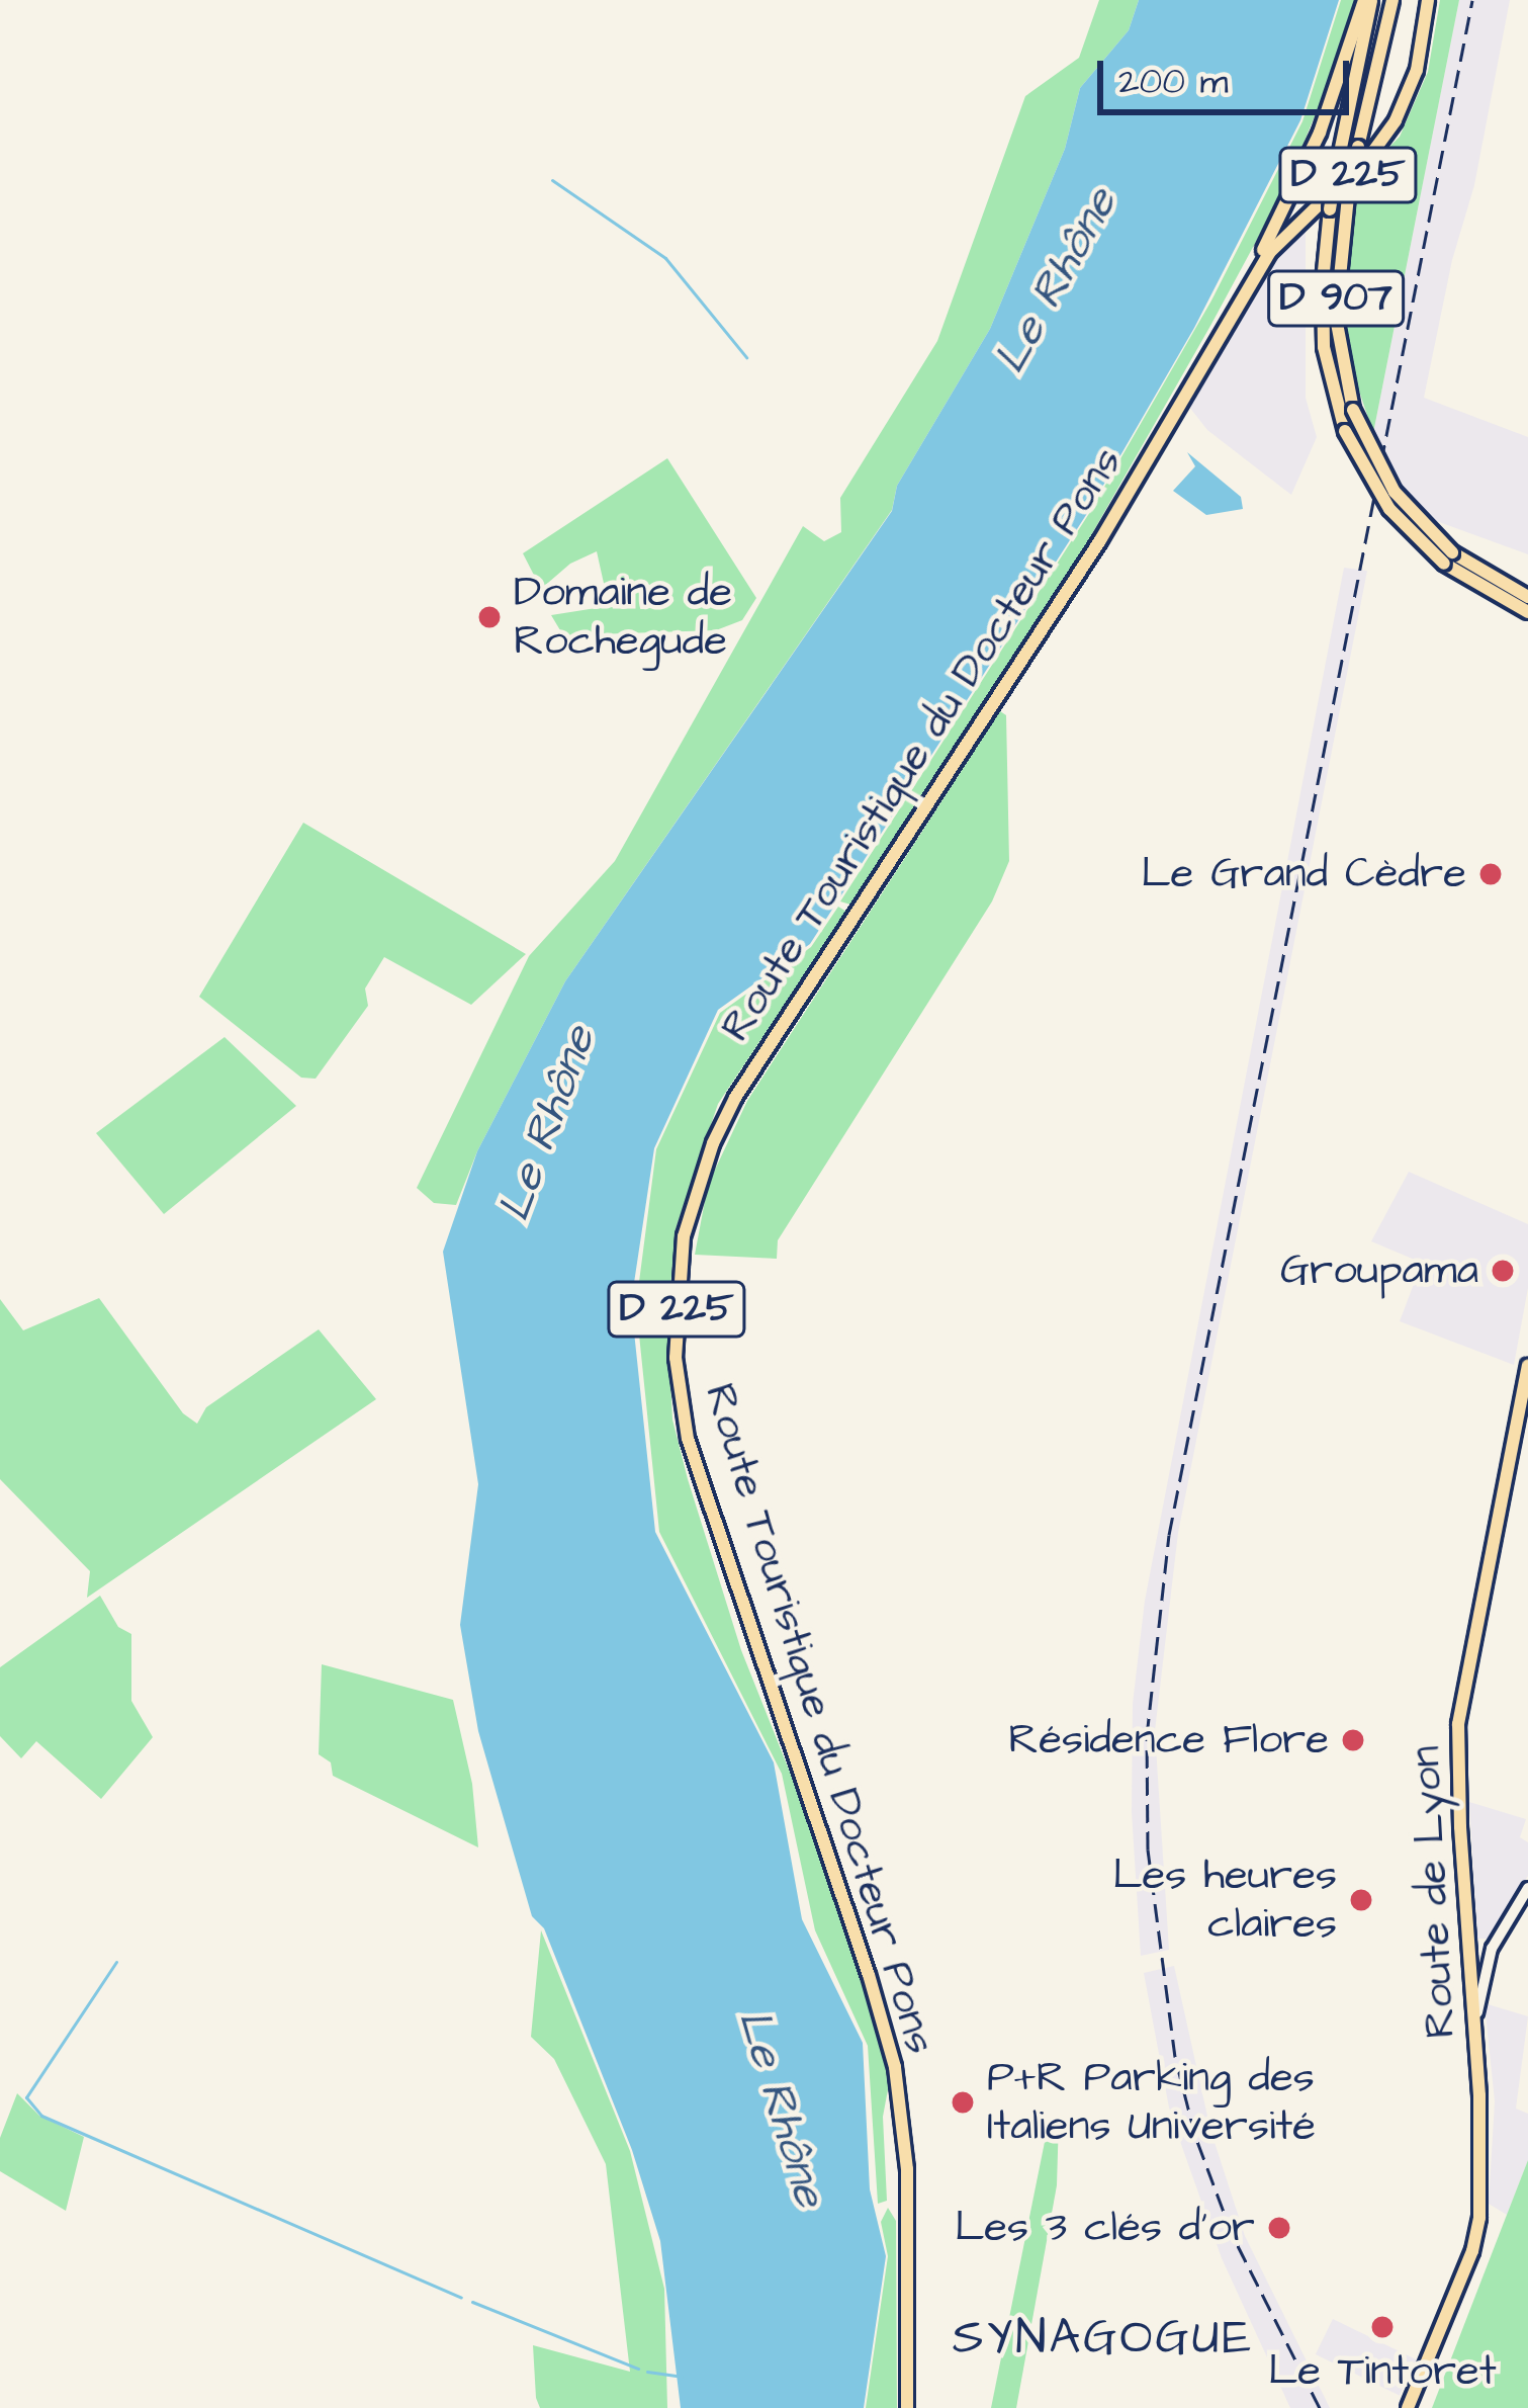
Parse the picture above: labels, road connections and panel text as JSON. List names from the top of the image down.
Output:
{
  "streets": {
    "main road": [
      "D 225",
      "D 907",
      "Route Touristique du Docteur Pons",
      "Route de Lyon"
    ]
  },
  "crossings": [
    ["D 225", "D 907"],
    ["D 225", "Route Touristique du Docteur Pons"]
  ],
  "districts": ["SYNAGOGUE"],
  "water": ["Le Rhône"],
  "places": [
    "Domaine de Rochegude",
    "Le Grand Cèdre",
    "Groupama",
    "Résidence Flore",
    "Les heures claires",
    "P+R Parking des Italiens Université",
    "Les 3 clés d'or",
    "Le Tintoret"
  ],
  "scale_bar": "200 m"
}
